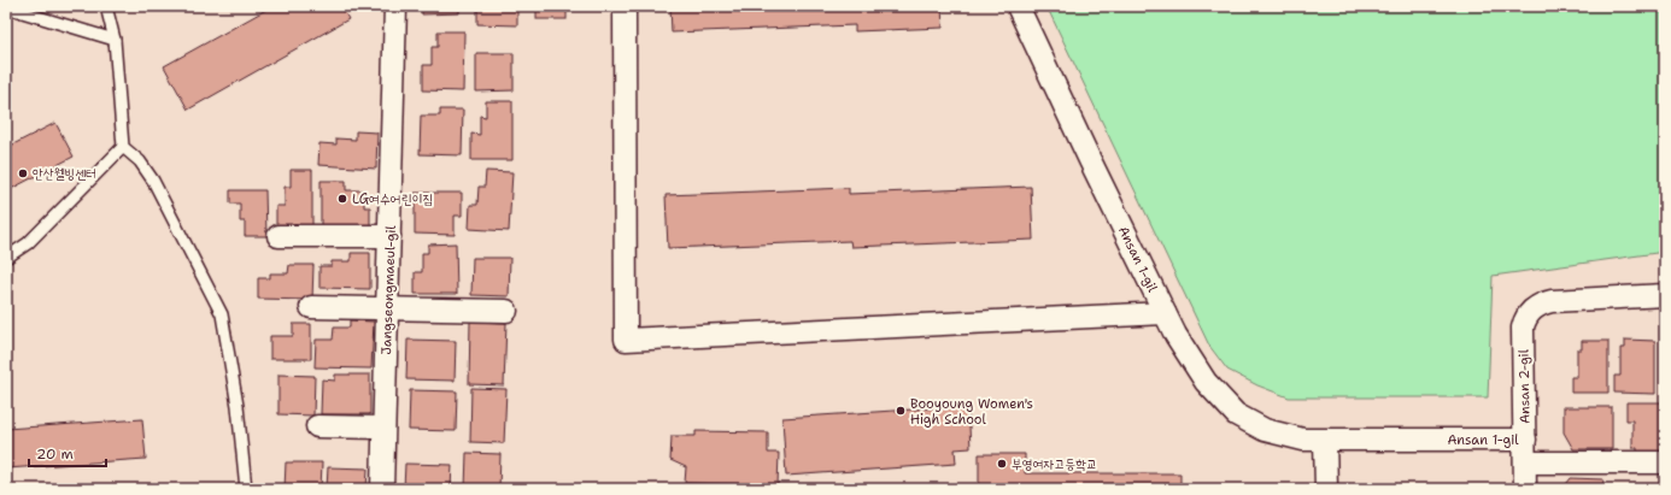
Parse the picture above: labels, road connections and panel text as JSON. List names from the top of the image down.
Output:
{
  "streets": {
    "street": ["Ansan 1-gil", "Jangseongmaeul-gil", "Ansan 2-gil"]
  },
  "crossings": [
    ["Ansan 1-gil", "Ansan 2-gil"]
  ],
  "places": [
    "안산웰빙센터",
    "LG여수어린이집",
    "Booyoung Women's High School",
    "부영여자고등학교"
  ],
  "scale_bar": "20 m"
}
